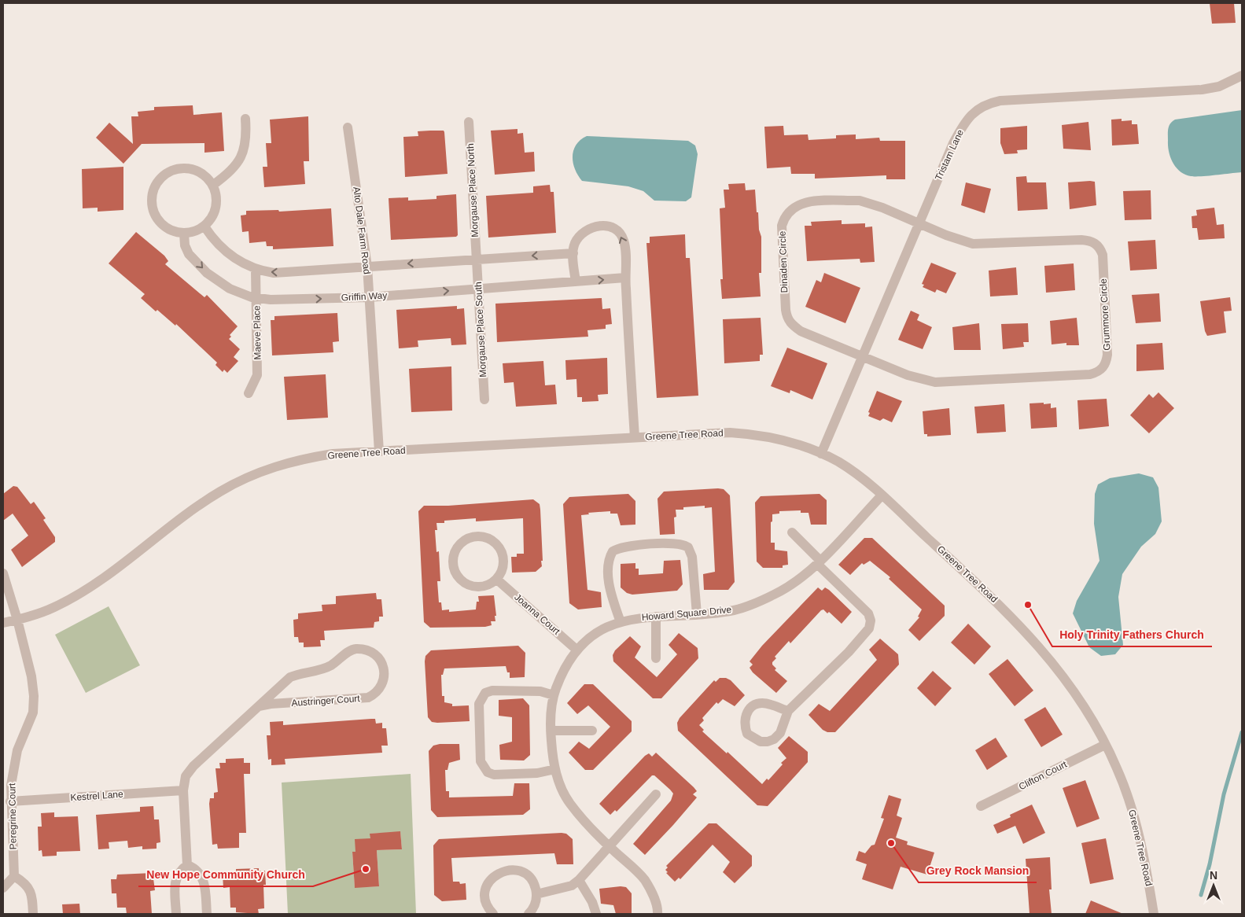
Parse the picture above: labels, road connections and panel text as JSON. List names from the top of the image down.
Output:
{
  "streets": {
    "street": [
      "Tristam Lane",
      "Morgause Place North",
      "Alto Dale Farm Road",
      "Dinaden Circle",
      "Griffin Way",
      "Grummore Circle",
      "Morgause Place South",
      "Maeve Place",
      "Greene Tree Road",
      "Howard Square Drive",
      "Joanna Court",
      "Austringer Court",
      "Clifton Court",
      "Kestrel Lane",
      "Peregrine Court"
    ]
  },
  "crossings": [
    ["Tristam Lane", "Dinaden Circle"],
    ["Tristam Lane", "Grummore Circle"],
    ["Tristam Lane", "Greene Tree Road"],
    ["Morgause Place North", "Morgause Place South"],
    ["Alto Dale Farm Road", "Griffin Way"],
    ["Alto Dale Farm Road", "Greene Tree Road"],
    ["Dinaden Circle", "Grummore Circle"],
    ["Griffin Way", "Morgause Place South"],
    ["Griffin Way", "Maeve Place"],
    ["Greene Tree Road", "Howard Square Drive"],
    ["Greene Tree Road", "Clifton Court"],
    ["Greene Tree Road", "Peregrine Court"],
    ["Howard Square Drive", "Joanna Court"],
    ["Austringer Court", "Kestrel Lane"],
    ["Kestrel Lane", "Peregrine Court"]
  ],
  "places": ["Holy Trinity Fathers Church", "Grey Rock Mansion", "New Hope Community Church"],
  "north": "top"
}
